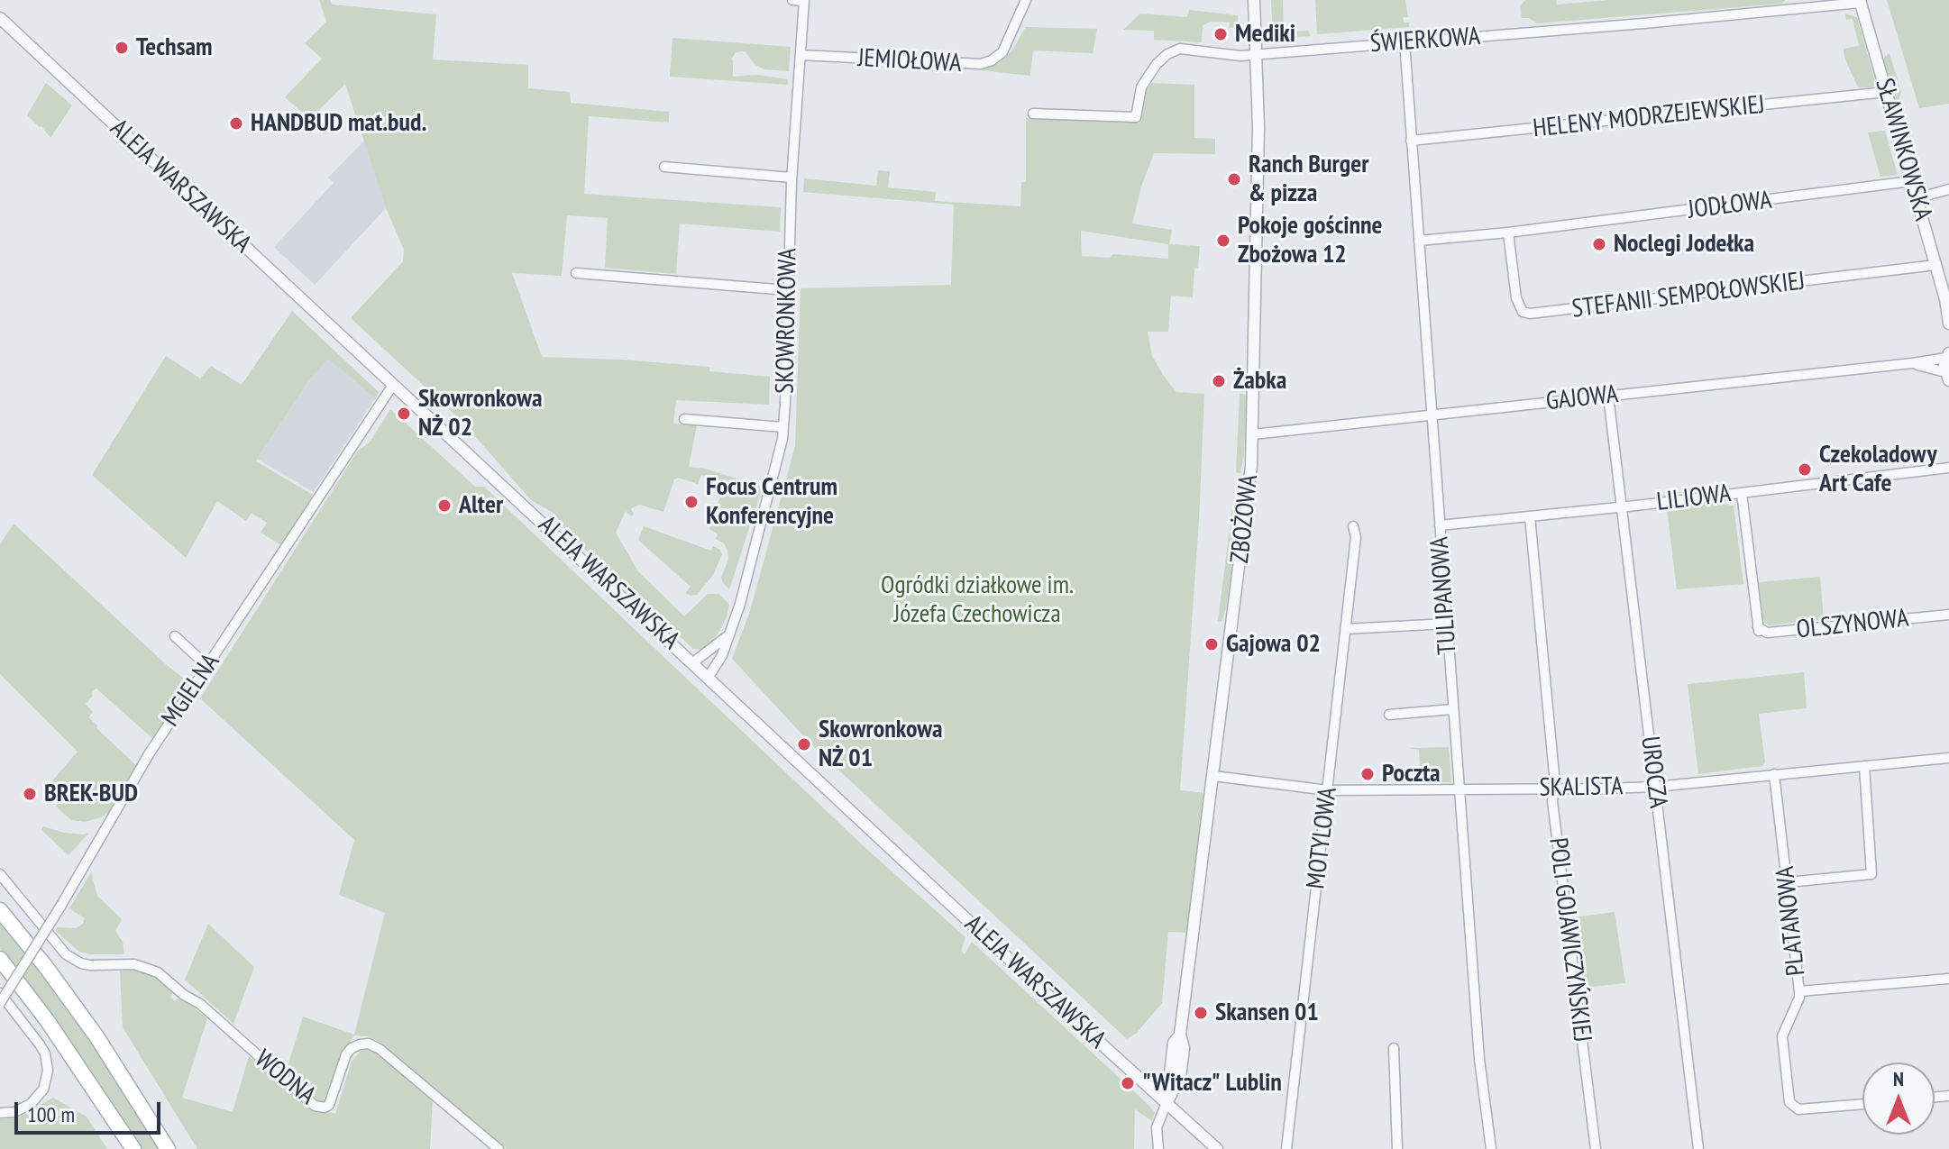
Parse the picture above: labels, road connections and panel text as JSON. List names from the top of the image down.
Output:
{
  "streets": {
    "street": [
      "ŚWIERKOWA",
      "JEMIOŁOWA",
      "HELENY MODRZEJEWSKIEJ",
      "SŁAWINKOWSKA",
      "ALEJA WARSZAWSKA",
      "JODŁOWA",
      "STEFANII SEMPOŁOWSKIEJ",
      "SKOWRONKOWA",
      "GAJOWA",
      "LILIOWA",
      "ZBOŻOWA",
      "TULIPANOWA",
      "OLSZYNOWA",
      "MGIELNA",
      "UROCZA",
      "SKALISTA",
      "MOTYLOWA",
      "PLATANOWA",
      "POLI GOJAWICZYŃSKIEJ",
      "WODNA"
    ]
  },
  "crossings": [
    ["ŚWIERKOWA", "SŁAWINKOWSKA"],
    ["ŚWIERKOWA", "ZBOŻOWA"],
    ["ŚWIERKOWA", "TULIPANOWA"],
    ["JEMIOŁOWA", "SKOWRONKOWA"],
    ["HELENY MODRZEJEWSKIEJ", "SŁAWINKOWSKA"],
    ["HELENY MODRZEJEWSKIEJ", "TULIPANOWA"],
    ["SŁAWINKOWSKA", "JODŁOWA"],
    ["SŁAWINKOWSKA", "STEFANII SEMPOŁOWSKIEJ"],
    ["ALEJA WARSZAWSKA", "SKOWRONKOWA"],
    ["ALEJA WARSZAWSKA", "ZBOŻOWA"],
    ["ALEJA WARSZAWSKA", "MGIELNA"],
    ["JODŁOWA", "STEFANII SEMPOŁOWSKIEJ"],
    ["JODŁOWA", "TULIPANOWA"],
    ["GAJOWA", "ZBOŻOWA"],
    ["GAJOWA", "TULIPANOWA"],
    ["GAJOWA", "UROCZA"],
    ["LILIOWA", "TULIPANOWA"],
    ["LILIOWA", "OLSZYNOWA"],
    ["LILIOWA", "UROCZA"],
    ["LILIOWA", "POLI GOJAWICZYŃSKIEJ"],
    ["ZBOŻOWA", "SKALISTA"],
    ["TULIPANOWA", "SKALISTA"],
    ["UROCZA", "SKALISTA"],
    ["SKALISTA", "MOTYLOWA"],
    ["SKALISTA", "PLATANOWA"],
    ["SKALISTA", "POLI GOJAWICZYŃSKIEJ"]
  ],
  "parks": ["Ogródki działkowe im. Józefa Czechowicza"],
  "places": [
    "Mediki",
    "Techsam",
    "HANDBUD mat.bud.",
    "Ranch Burger & pizza",
    "Pokoje gościnne Zbożowa 12",
    "Noclegi Jodełka",
    "Żabka",
    "Skowronkowa NŻ 02",
    "Czekoladowy Art Cafe",
    "Focus Centrum Konferencyjne",
    "Alter",
    "Gajowa 02",
    "Skowronkowa NŻ 01",
    "Poczta",
    "BREK-BUD",
    "Skansen 01",
    "\"Witacz\" Lublin"
  ],
  "scale_bar": "100 m",
  "north": "top"
}
